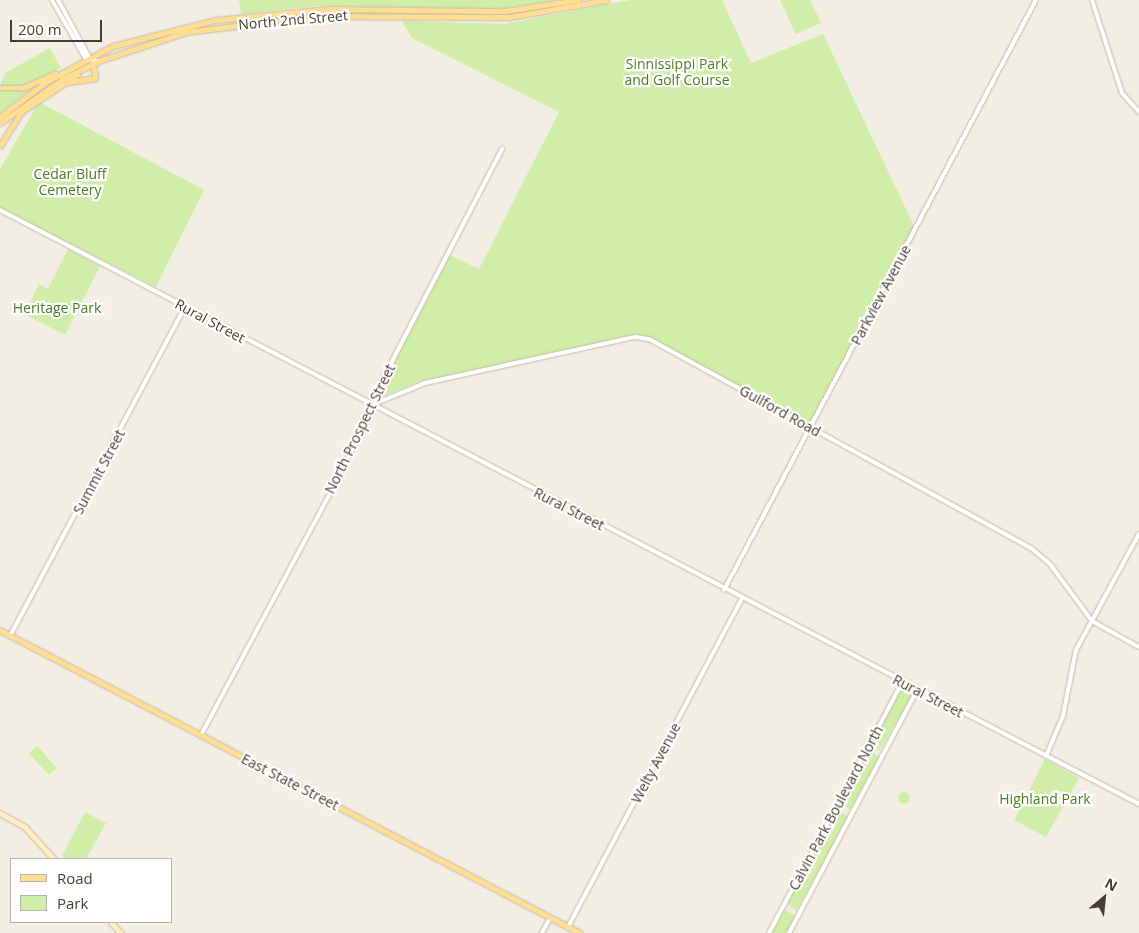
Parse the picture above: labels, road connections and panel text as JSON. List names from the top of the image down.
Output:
{
  "streets": {
    "main road": ["North 2nd Street", "East State Street"],
    "street": [
      "Parkview Avenue",
      "Rural Street",
      "Guilford Road",
      "North Prospect Street",
      "Summit Street",
      "Welty Avenue",
      "Calvin Park Boulevard North"
    ]
  },
  "crossings": [
    ["Parkview Avenue", "Rural Street"],
    ["Parkview Avenue", "Guilford Road"],
    ["Rural Street", "Guilford Road"],
    ["Rural Street", "North Prospect Street"],
    ["Rural Street", "Summit Street"],
    ["Rural Street", "Welty Avenue"],
    ["Rural Street", "Calvin Park Boulevard North"],
    ["Guilford Road", "North Prospect Street"],
    ["North Prospect Street", "East State Street"],
    ["Summit Street", "East State Street"],
    ["Welty Avenue", "East State Street"]
  ],
  "parks": [
    "Sinnissippi Park and Golf Course",
    "Cedar Bluff Cemetery",
    "Heritage Park",
    "Highland Park"
  ],
  "legend": ["Road", "Park"],
  "scale_bar": "200 m",
  "north": "top right"
}
